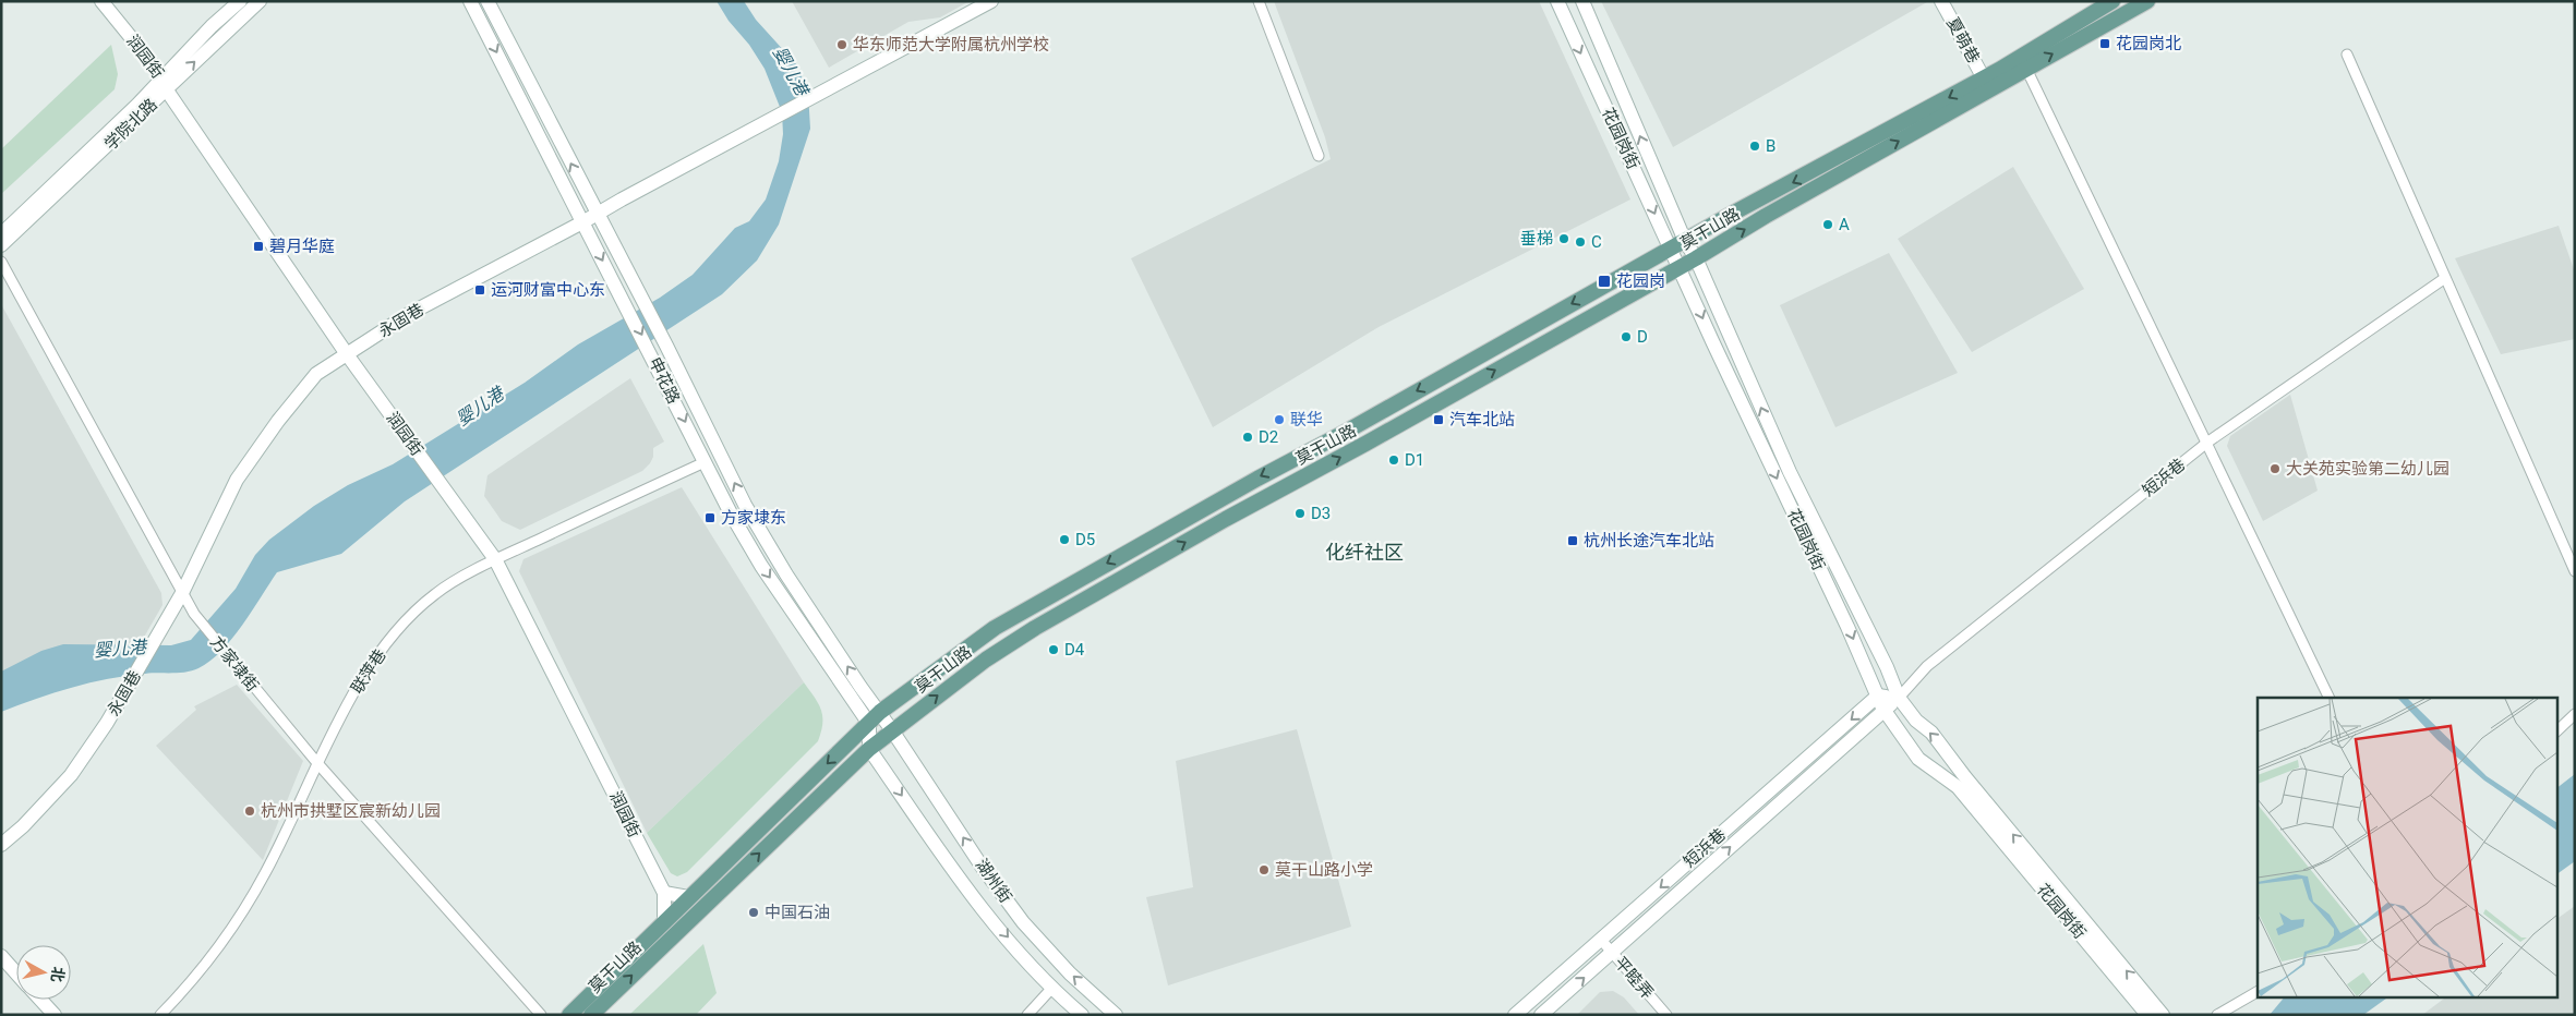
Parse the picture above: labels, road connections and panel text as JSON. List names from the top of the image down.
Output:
{
  "streets": {
    "main road": ["莫干山路"],
    "street": [
      "夏萌巷",
      "润园街",
      "学院北路",
      "花园岗街",
      "永固巷",
      "申花路",
      "短浜巷",
      "方家埭街",
      "联萍巷",
      "湖州街",
      "平睦弄"
    ]
  },
  "crossings": [
    ["夏萌巷", "莫干山路"],
    ["润园街", "学院北路"],
    ["润园街", "莫干山路"],
    ["润园街", "永固巷"],
    ["润园街", "联萍巷"],
    ["花园岗街", "莫干山路"],
    ["花园岗街", "短浜巷"],
    ["莫干山路", "申花路"],
    ["莫干山路", "湖州街"],
    ["永固巷", "申花路"],
    ["永固巷", "方家埭街"],
    ["申花路", "联萍巷"],
    ["申花路", "湖州街"],
    ["短浜巷", "平睦弄"],
    ["方家埭街", "联萍巷"]
  ],
  "districts": ["化纤社区"],
  "water": ["婴儿港"],
  "places": {
    "transit": [
      "花园岗北",
      "碧月华庭",
      "花园岗",
      "运河财富中心东",
      "汽车北站",
      "方家埭东",
      "杭州长途汽车北站"
    ],
    "other": [
      "华东师范大学附属杭州学校",
      "B",
      "A",
      "垂梯",
      "C",
      "D",
      "联华",
      "D2",
      "D1",
      "大关苑实验第二幼儿园",
      "D3",
      "D5",
      "D4",
      "杭州市拱墅区宸新幼儿园",
      "莫干山路小学",
      "中国石油"
    ]
  },
  "north": "right"
}
